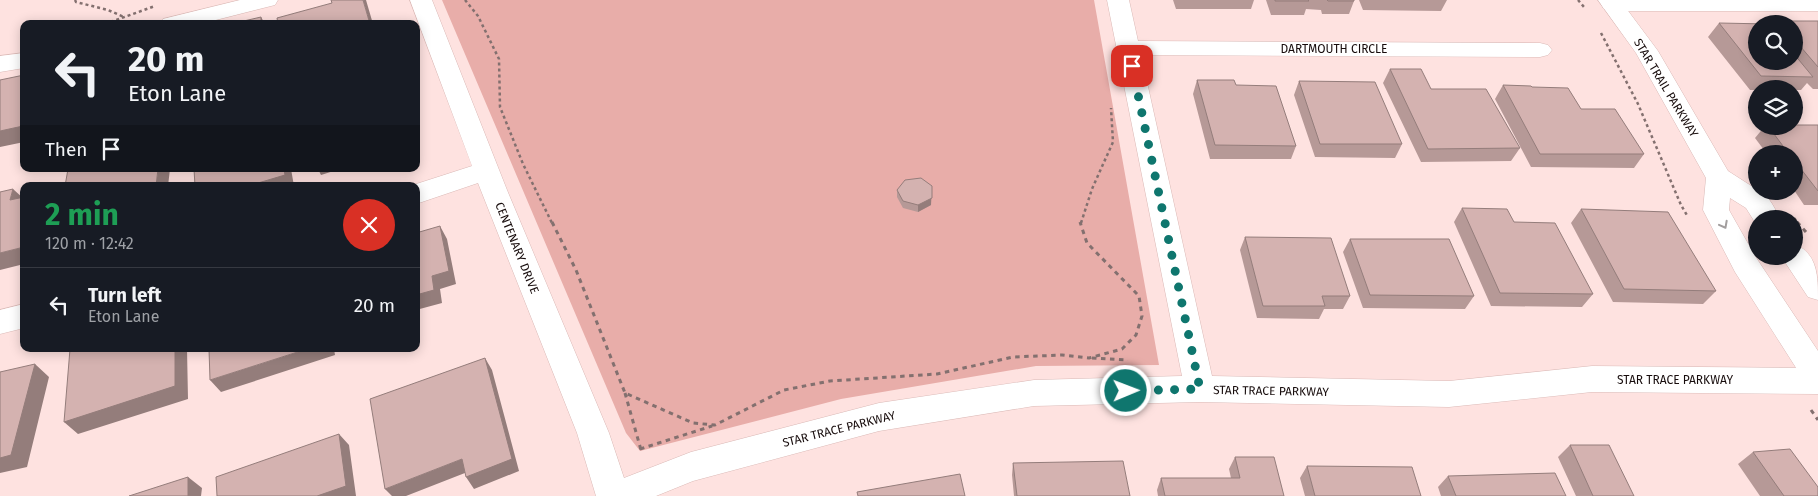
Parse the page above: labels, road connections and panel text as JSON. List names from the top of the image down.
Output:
{
  "streets": {
    "street": [
      "DARTMOUTH CIRCLE",
      "STAR TRAIL PARKWAY",
      "CENTENARY DRIVE",
      "STAR TRACE PARKWAY"
    ]
  },
  "page": {
    "map_buttons": ["+", "−"],
    "turn": ["20 m", "Eton Lane"],
    "then": "Then",
    "heading": ["2 min", "120 m · 12:42"],
    "list": [
      {
        "name": "Turn left",
        "note": "Eton Lane",
        "value": "20 m"
      }
    ]
  }
}
